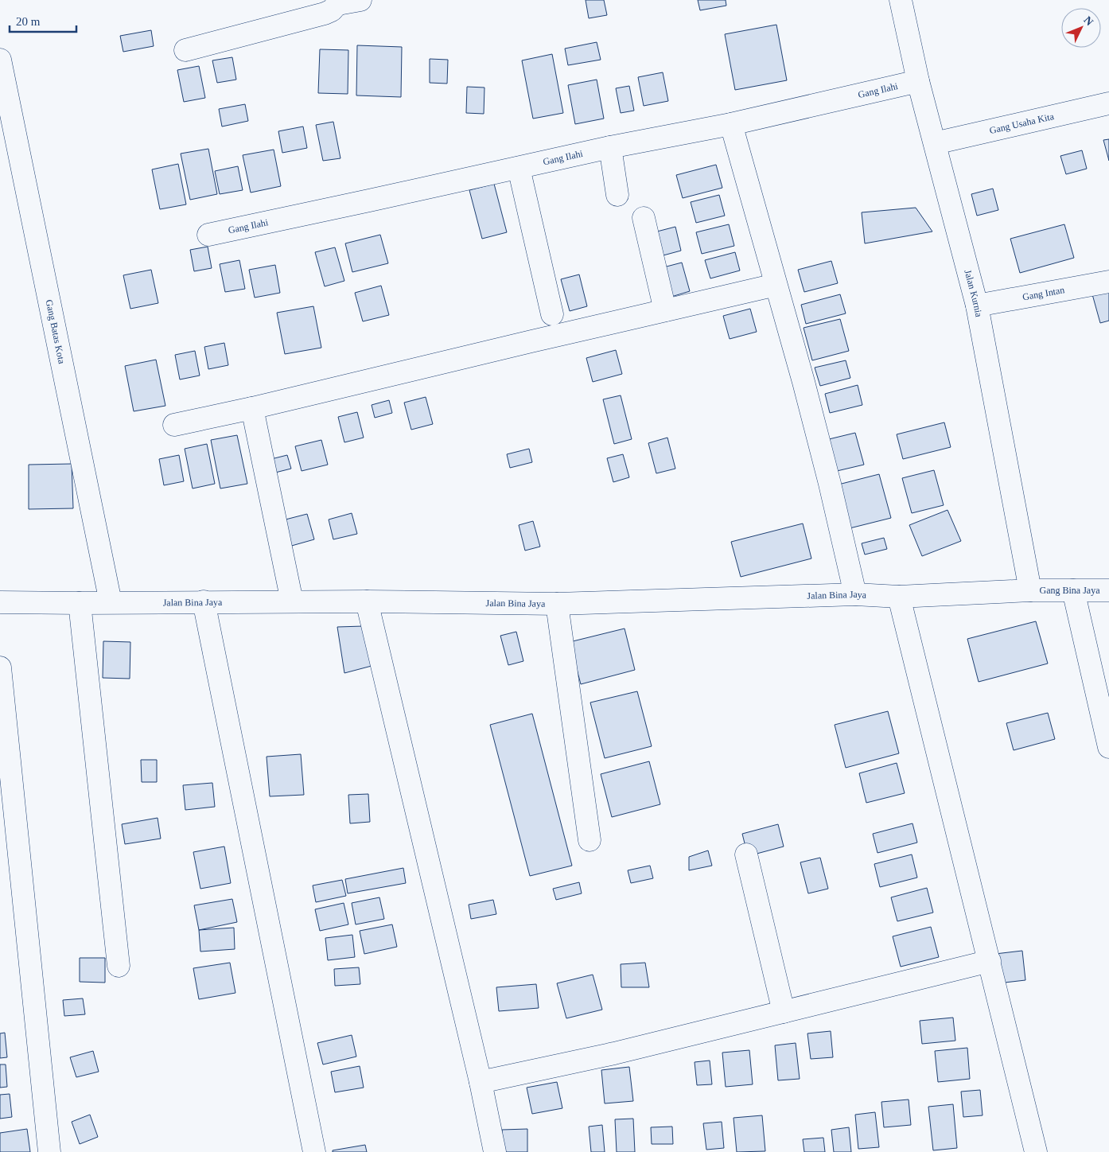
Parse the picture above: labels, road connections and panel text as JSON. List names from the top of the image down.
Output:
{
  "streets": {
    "street": [
      "Gang Ilahi",
      "Gang Usaha Kita",
      "Jalan Kurnia",
      "Gang Intan",
      "Gang Batas Kota",
      "Gang Bina Jaya",
      "Jalan Bina Jaya"
    ]
  },
  "crossings": [
    ["Gang Ilahi", "Jalan Kurnia"],
    ["Gang Usaha Kita", "Jalan Kurnia"],
    ["Jalan Kurnia", "Gang Intan"],
    ["Jalan Kurnia", "Gang Bina Jaya"],
    ["Jalan Kurnia", "Jalan Bina Jaya"],
    ["Gang Batas Kota", "Jalan Bina Jaya"],
    ["Gang Bina Jaya", "Jalan Bina Jaya"]
  ],
  "scale_bar": "20 m",
  "north": "top right"
}
